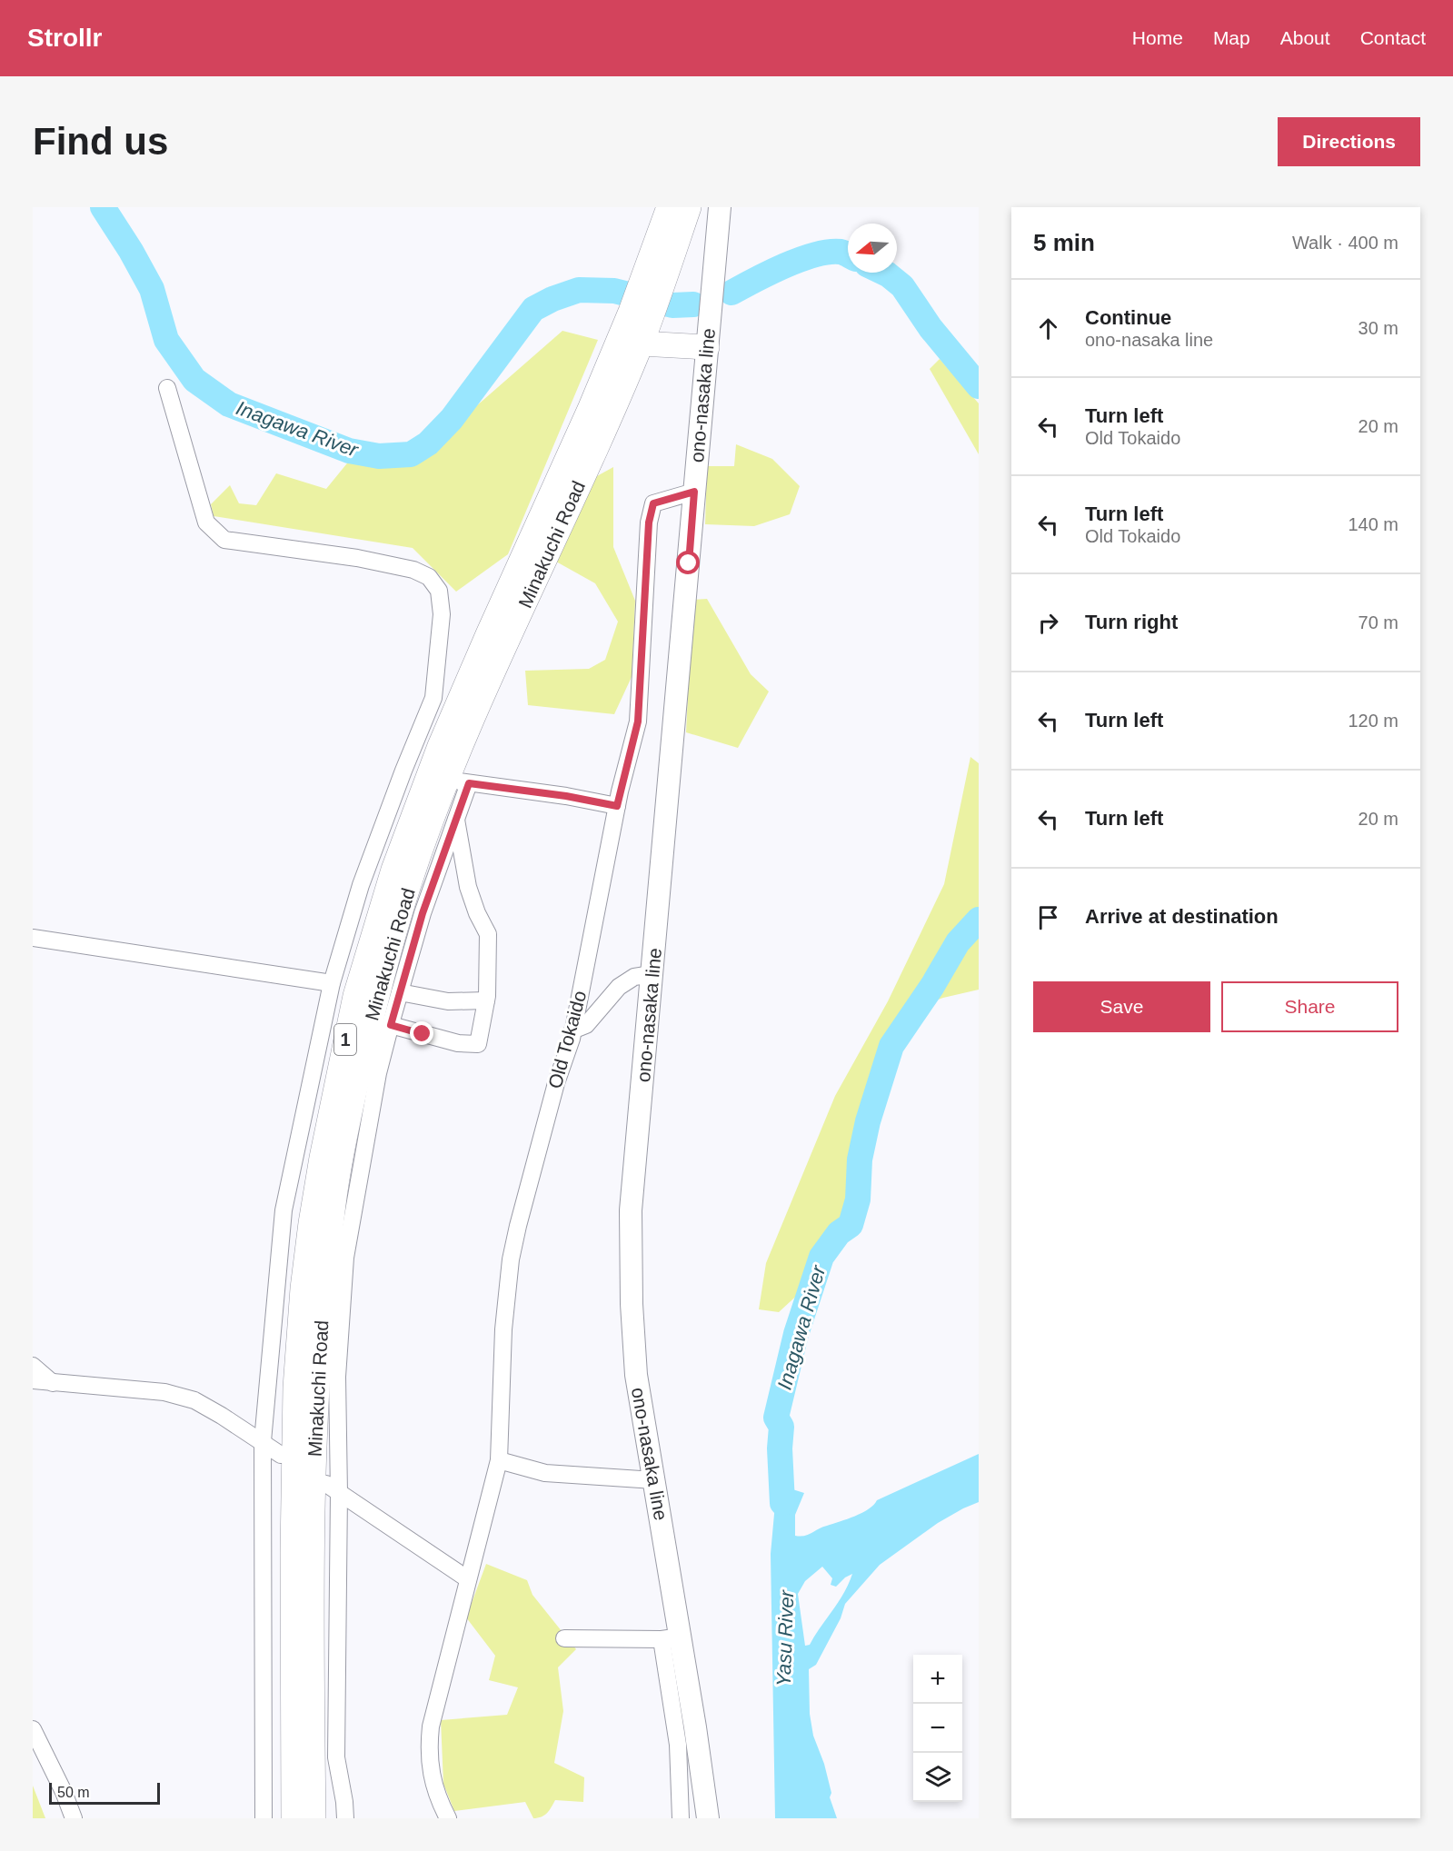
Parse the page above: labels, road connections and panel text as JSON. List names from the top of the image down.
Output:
{
  "streets": {
    "highway": ["Minakuchi Road", "1"],
    "main road": ["ono-nasaka line"],
    "street": ["Old Tokaido"]
  },
  "crossings": [
    ["ono-nasaka line", "Old Tokaido"]
  ],
  "water": ["Inagawa River", "Yasu River"],
  "scale_bar": "50 m",
  "north": "left",
  "page": {
    "header": "Strollr",
    "nav": [
      "Home",
      "Map",
      "About",
      "Contact"
    ],
    "buttons": [
      "Directions",
      ["Save", "Share"]
    ],
    "title": "Find us",
    "heading": ["5 min", "Walk · 400 m"],
    "list": [
      ["Continue", "ono-nasaka line", "30 m"],
      ["Turn left", "Old Tokaido", "20 m"],
      ["Turn left", "Old Tokaido", "140 m"],
      ["Turn right", "70 m"],
      ["Turn left", "120 m"],
      ["Turn left", "20 m"],
      "Arrive at destination"
    ],
    "map_buttons": ["+", "−"],
    "scale": "50 m"
  }
}
